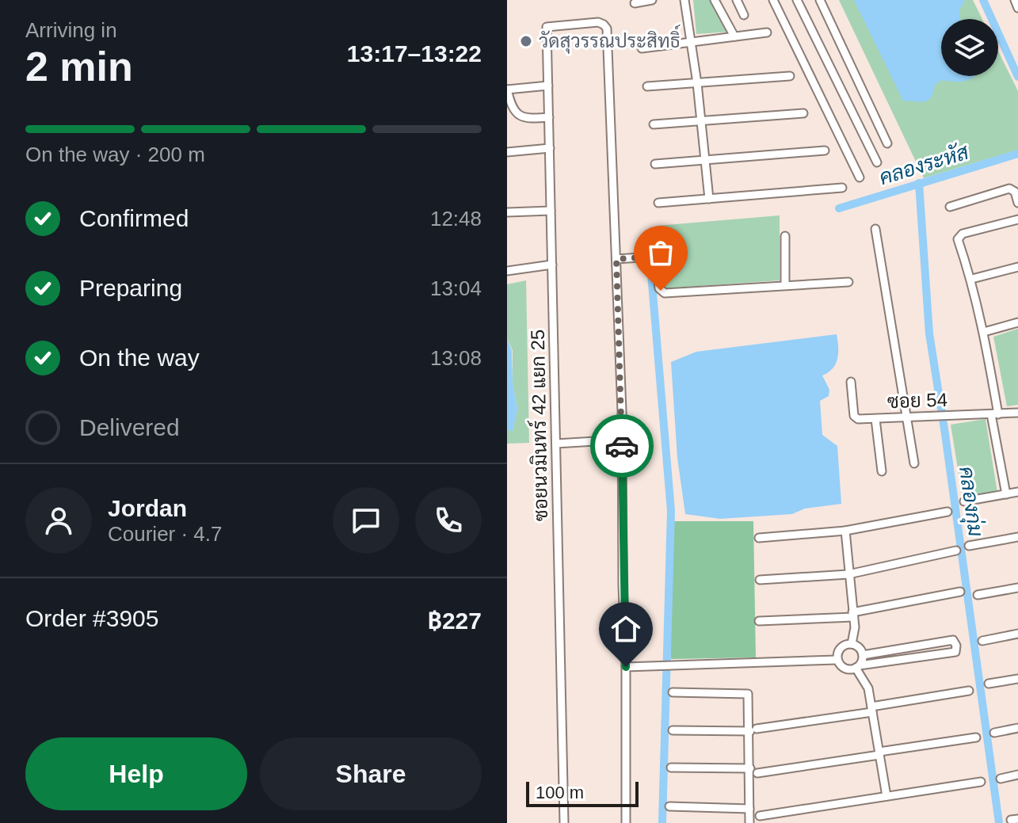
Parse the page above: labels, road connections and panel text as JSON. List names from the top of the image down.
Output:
{
  "streets": {
    "street": ["ซอย 54", "ซอยนวมินทร์ 42 แยก 25"]
  },
  "water": ["คลองระหัส", "คลองกุ่ม"],
  "places": ["วัดสุวรรณประสิทธิ์"],
  "scale_bar": "100 m",
  "page": {
    "heading": ["2 min", "Arriving in", "13:17–13:22"],
    "panel": [
      "Jordan",
      "Courier · 4.7",
      "Order #3905",
      "฿227"
    ],
    "bar": "On the way · 200 m",
    "list": [
      ["Confirmed", "12:48"],
      ["Preparing", "13:04"],
      ["On the way", "13:08"],
      "Delivered"
    ],
    "buttons": ["Help", "Share"],
    "scale": "100 m"
  }
}
